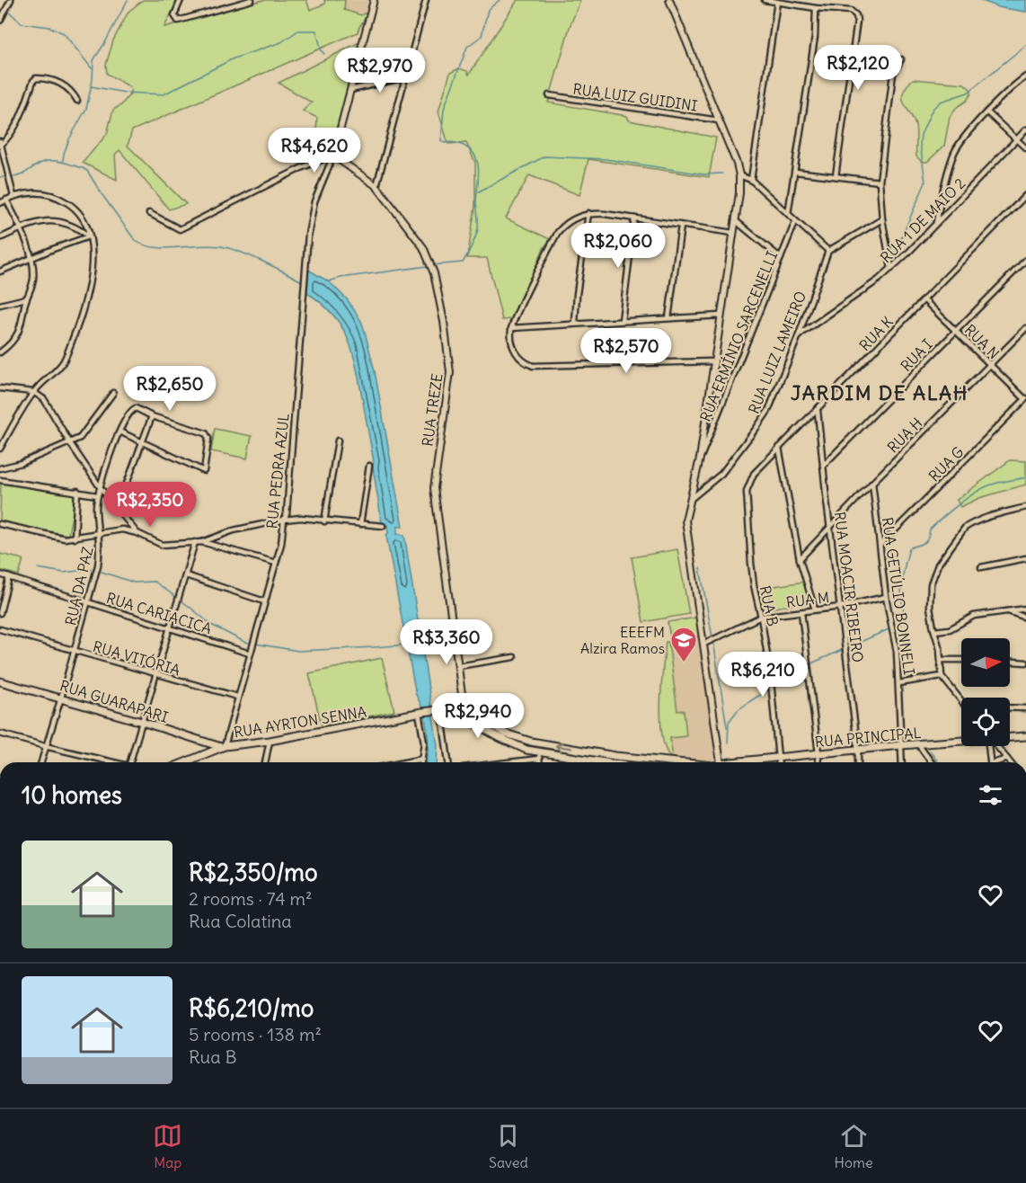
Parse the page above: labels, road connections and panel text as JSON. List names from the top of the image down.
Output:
{
  "streets": {
    "main road": ["RUA GUARAPARI", "RUA AYRTON SENNA", "RUA PRINCIPAL"],
    "street": [
      "RUA LUIZ GUIDINI",
      "RUA 1 DE MAIO 2",
      "RUA K",
      "RUA ERMÍNIO SARCENELLI",
      "RUA N",
      "RUA LUIZ LAMEIRO",
      "RUA I",
      "RUA TREZE",
      "RUA H",
      "RUA G",
      "RUA PEDRA AZUL",
      "RUA DA PAZ",
      "RUA MOACIR RIBEIRO",
      "RUA GETÚLIO BONNELI",
      "RUA M",
      "RUA B",
      "RUA CARIACICA",
      "RUA VITÓRIA"
    ]
  },
  "crossings": [
    ["RUA 1 DE MAIO 2", "RUA LUIZ LAMEIRO"],
    ["RUA K", "RUA N"],
    ["RUA K", "RUA MOACIR RIBEIRO"],
    ["RUA K", "RUA B"],
    ["RUA N", "RUA I"],
    ["RUA N", "RUA H"],
    ["RUA N", "RUA G"],
    ["RUA I", "RUA MOACIR RIBEIRO"],
    ["RUA TREZE", "RUA PEDRA AZUL"],
    ["RUA TREZE", "RUA PRINCIPAL"],
    ["RUA H", "RUA MOACIR RIBEIRO"],
    ["RUA H", "RUA GETÚLIO BONNELI"],
    ["RUA G", "RUA GETÚLIO BONNELI"],
    ["RUA PEDRA AZUL", "RUA CARIACICA"],
    ["RUA PEDRA AZUL", "RUA VITÓRIA"],
    ["RUA PEDRA AZUL", "RUA GUARAPARI"],
    ["RUA PEDRA AZUL", "RUA AYRTON SENNA"],
    ["RUA DA PAZ", "RUA CARIACICA"],
    ["RUA DA PAZ", "RUA VITÓRIA"],
    ["RUA DA PAZ", "RUA GUARAPARI"],
    ["RUA MOACIR RIBEIRO", "RUA M"],
    ["RUA MOACIR RIBEIRO", "RUA PRINCIPAL"],
    ["RUA GETÚLIO BONNELI", "RUA M"],
    ["RUA GETÚLIO BONNELI", "RUA PRINCIPAL"],
    ["RUA M", "RUA B"],
    ["RUA B", "RUA PRINCIPAL"],
    ["RUA GUARAPARI", "RUA AYRTON SENNA"]
  ],
  "districts": ["JARDIM DE ALAH"],
  "places": {
    "school or university": ["EEEFM Alzira Ramos"]
  },
  "north": "right",
  "page": {
    "price": [
      "R$2,120",
      "R$2,970",
      "R$4,620",
      "R$2,060",
      "R$2,570",
      "R$2,650",
      "R$2,350",
      "R$3,360",
      "R$6,210",
      "R$2,940"
    ],
    "heading": "10 homes",
    "list": [
      {
        "name": "R$2,350/mo",
        "note": "2 rooms · 74 m² · Rua Colatina"
      },
      {
        "name": "R$6,210/mo",
        "note": "5 rooms · 138 m² · Rua B"
      }
    ],
    "tabs": ["Map", "Saved", "Home"]
  }
}
